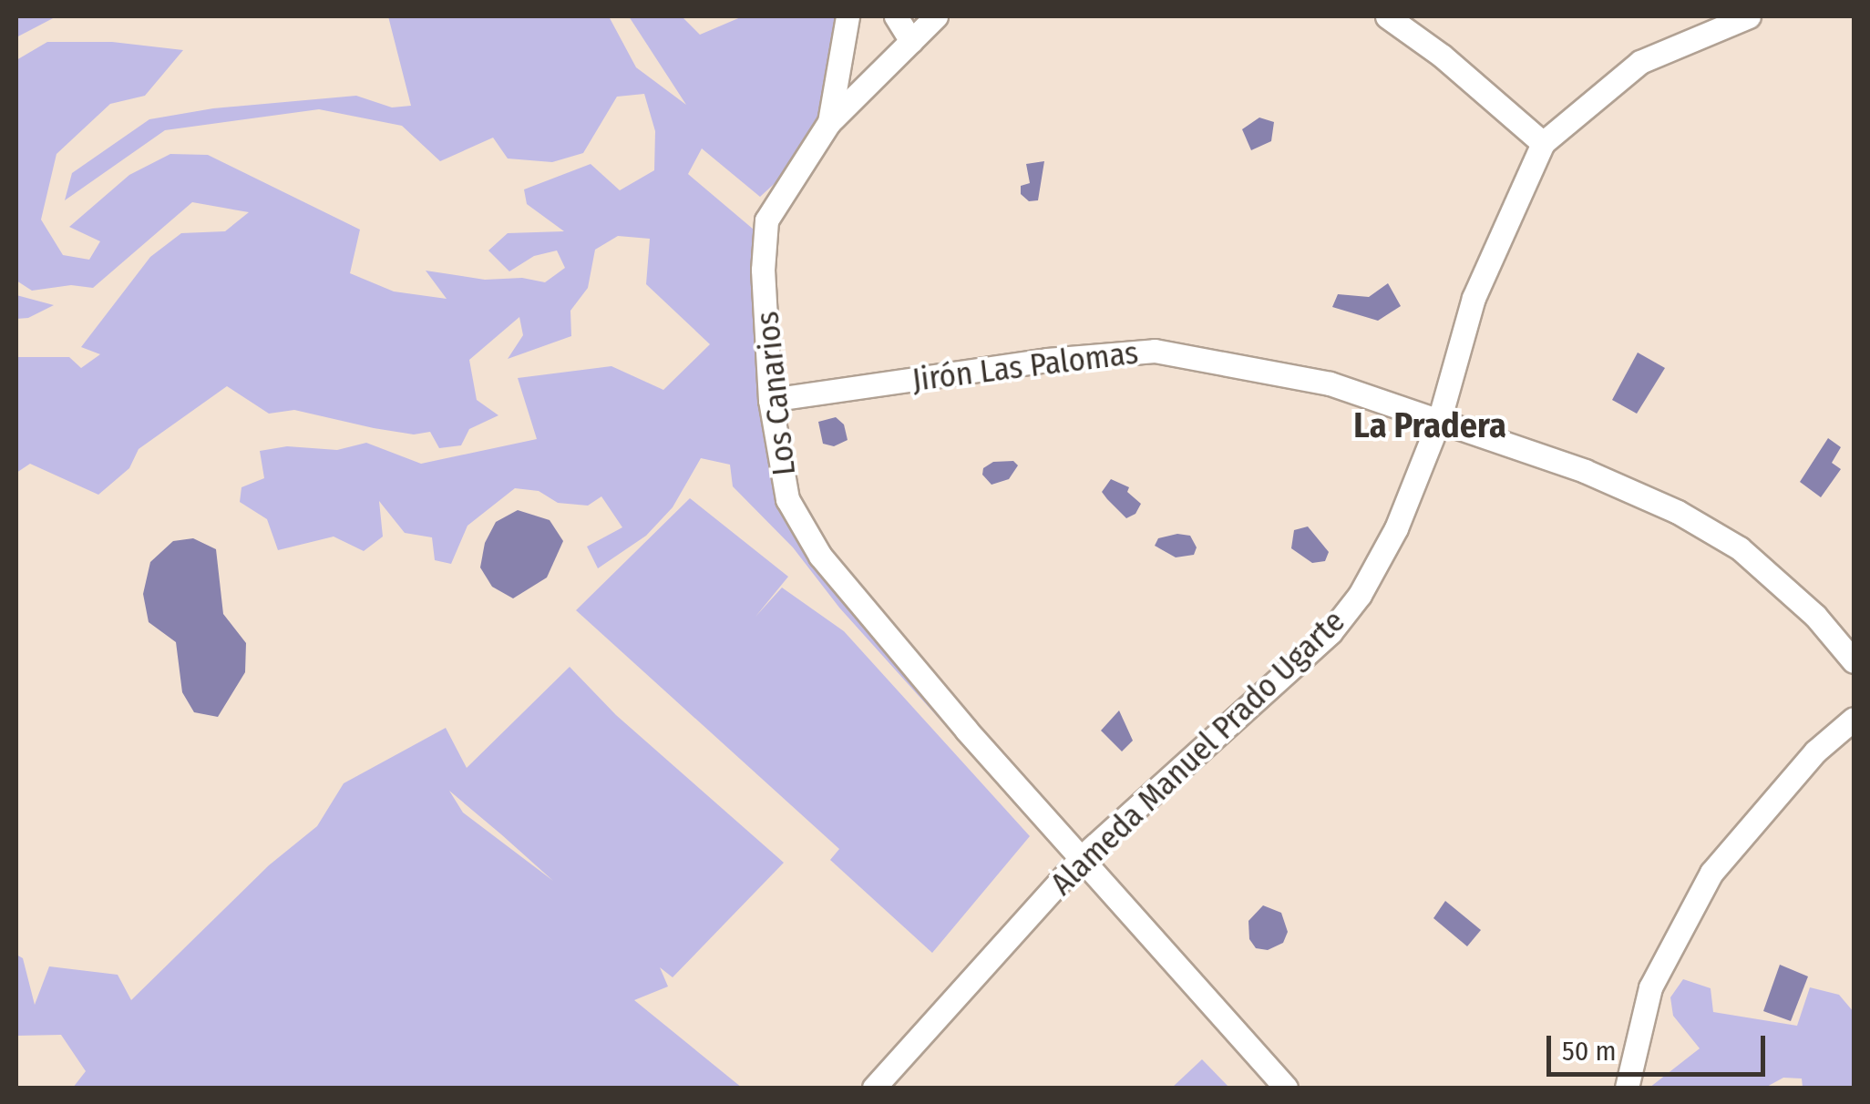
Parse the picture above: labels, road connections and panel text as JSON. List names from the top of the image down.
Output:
{
  "streets": {
    "street": ["Jirón Las Palomas", "Los Canarios", "Alameda Manuel Prado Ugarte"]
  },
  "crossings": [
    ["Jirón Las Palomas", "Los Canarios"],
    ["Jirón Las Palomas", "Alameda Manuel Prado Ugarte"],
    ["Los Canarios", "Alameda Manuel Prado Ugarte"]
  ],
  "districts": ["La Pradera"],
  "scale_bar": "50 m"
}
